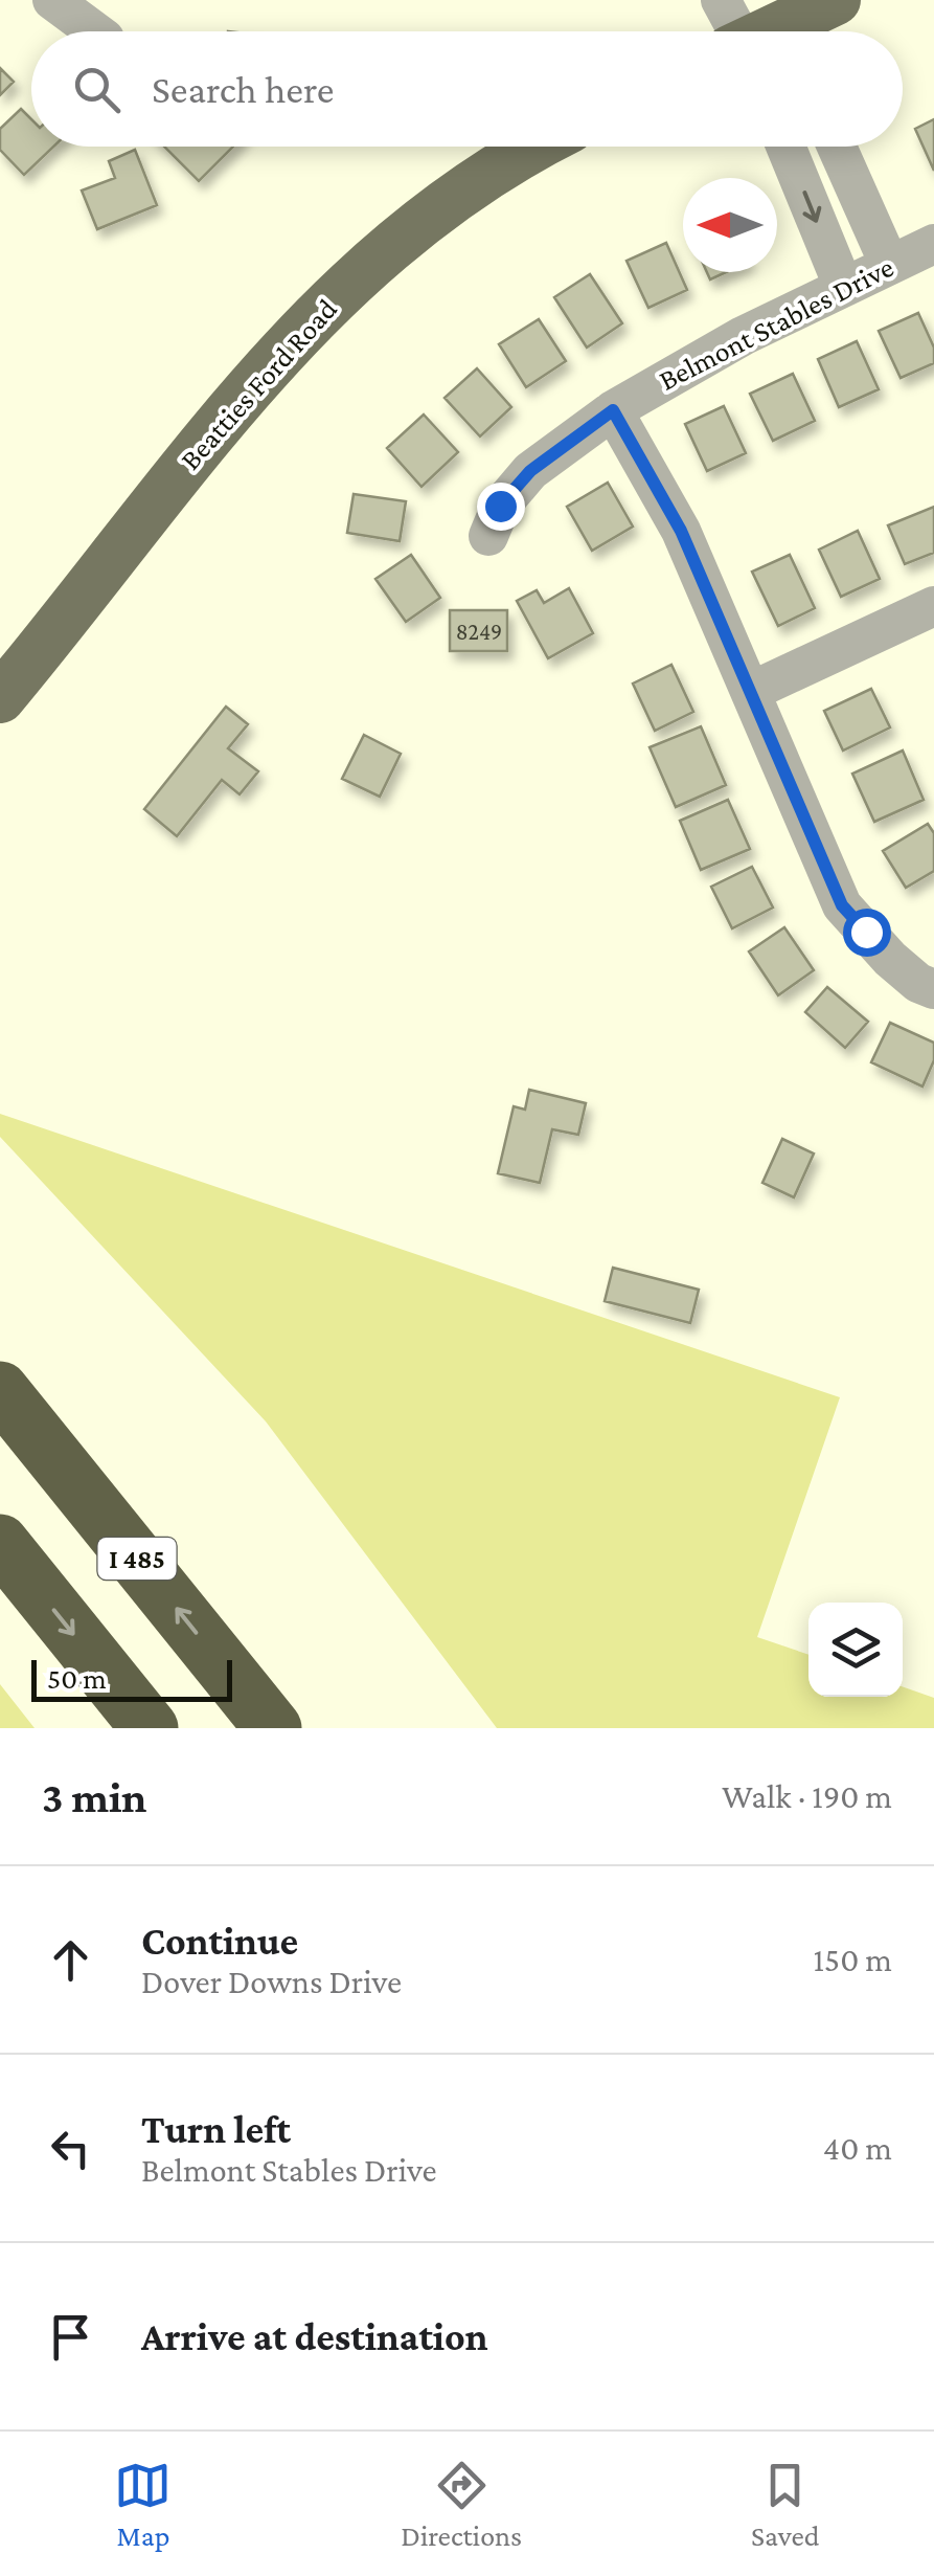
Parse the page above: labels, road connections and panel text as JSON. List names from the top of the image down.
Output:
{
  "streets": {
    "highway": ["I 485"],
    "main road": ["Beatties Ford Road"],
    "street": ["Belmont Stables Drive"]
  },
  "house_numbers": ["8249"],
  "scale_bar": "50 m",
  "north": "left",
  "page": {
    "search": "Search here",
    "scale": "50 m",
    "heading": ["3 min", "Walk · 190 m"],
    "list": [
      ["Continue", "Dover Downs Drive", "150 m"],
      ["Turn left", "Belmont Stables Drive", "40 m"],
      "Arrive at destination"
    ],
    "nav": ["Map", "Directions", "Saved"]
  }
}
